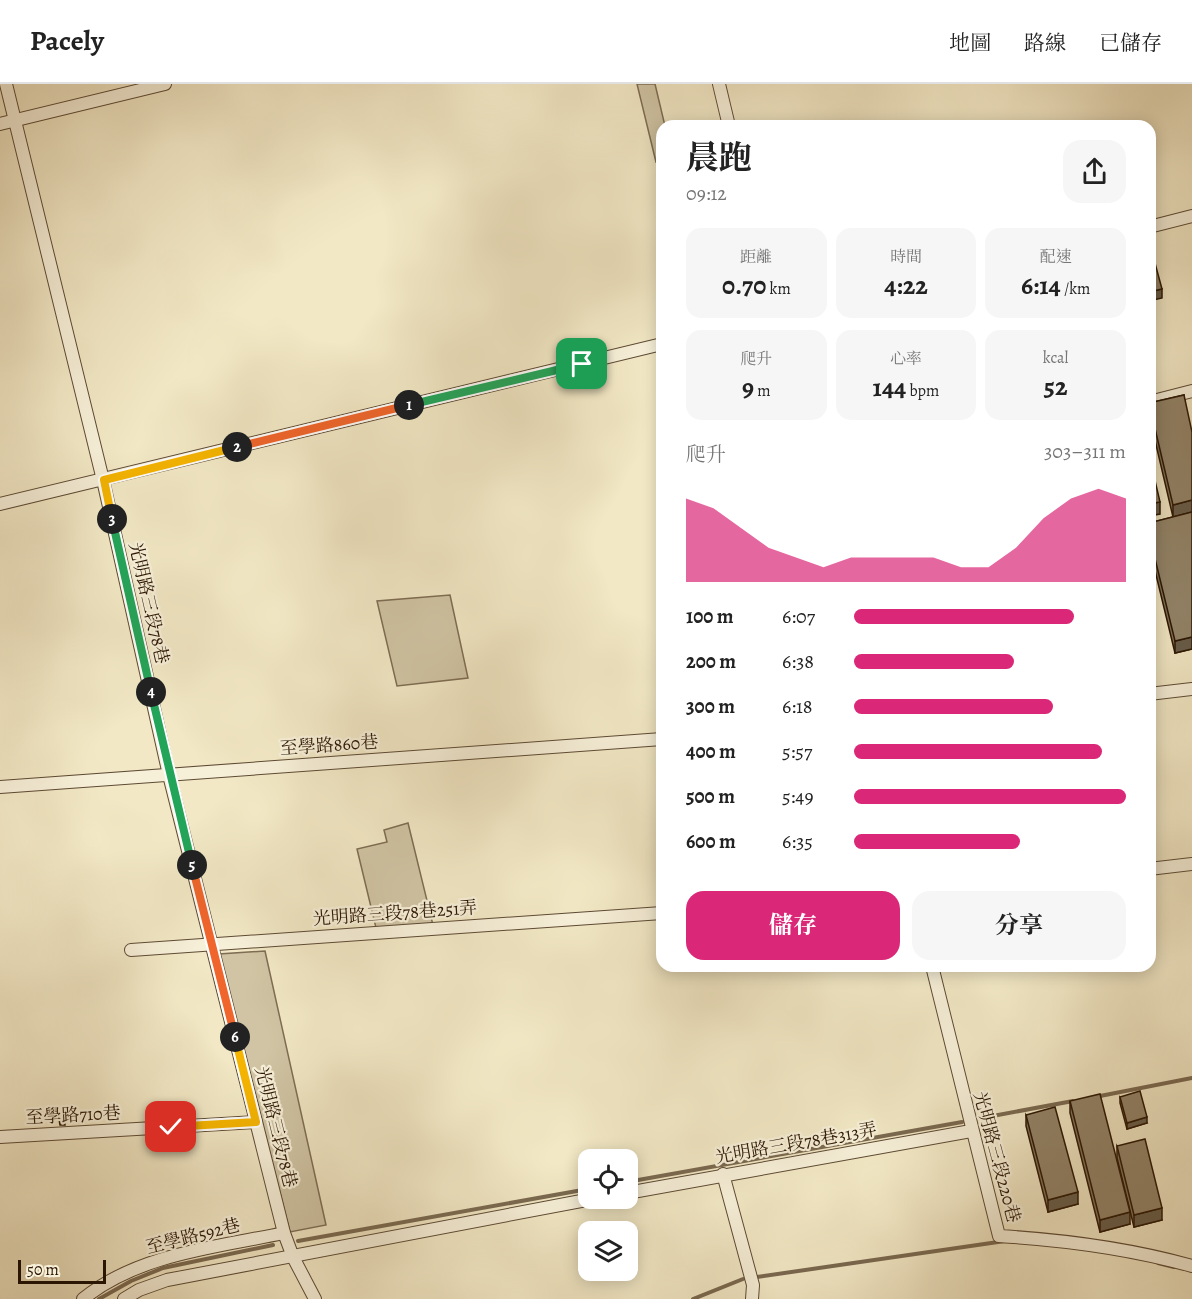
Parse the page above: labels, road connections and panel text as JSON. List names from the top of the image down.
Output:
{
  "streets": {
    "street": [
      "光明路三段78巷",
      "至學路860巷",
      "光明路三段78巷251弄",
      "至學路710巷",
      "光明路三段78巷313弄",
      "光明路三段220巷",
      "至學路592巷"
    ]
  },
  "crossings": [
    ["光明路三段78巷", "至學路860巷"],
    ["光明路三段78巷", "光明路三段78巷251弄"],
    ["光明路三段78巷", "至學路710巷"],
    ["光明路三段78巷", "至學路592巷"],
    ["光明路三段78巷313弄", "光明路三段220巷"]
  ],
  "scale_bar": "50 m",
  "page": {
    "header": "Pacely",
    "nav": ["地圖", "路線", "已儲存"],
    "heading": ["晨跑", "09:12"],
    "stats": [
      ["距離", "0.70 km"],
      ["時間", "4:22"],
      ["配速", "6:14 /km"],
      ["爬升", "9 m"],
      ["心率", "144 bpm"],
      ["kcal", "52"]
    ],
    "pins": [
      "1",
      "2",
      "3",
      "4",
      "5",
      "6"
    ],
    "chart": ["爬升", "303–311 m"],
    "list": [
      {
        "name": "100 m",
        "note": "6:07"
      },
      {
        "name": "200 m",
        "note": "6:38"
      },
      {
        "name": "300 m",
        "note": "6:18"
      },
      {
        "name": "400 m",
        "note": "5:57"
      },
      {
        "name": "500 m",
        "note": "5:49"
      },
      {
        "name": "600 m",
        "note": "6:35"
      }
    ],
    "buttons": ["儲存", "分享"],
    "scale": "50 m"
  }
}
